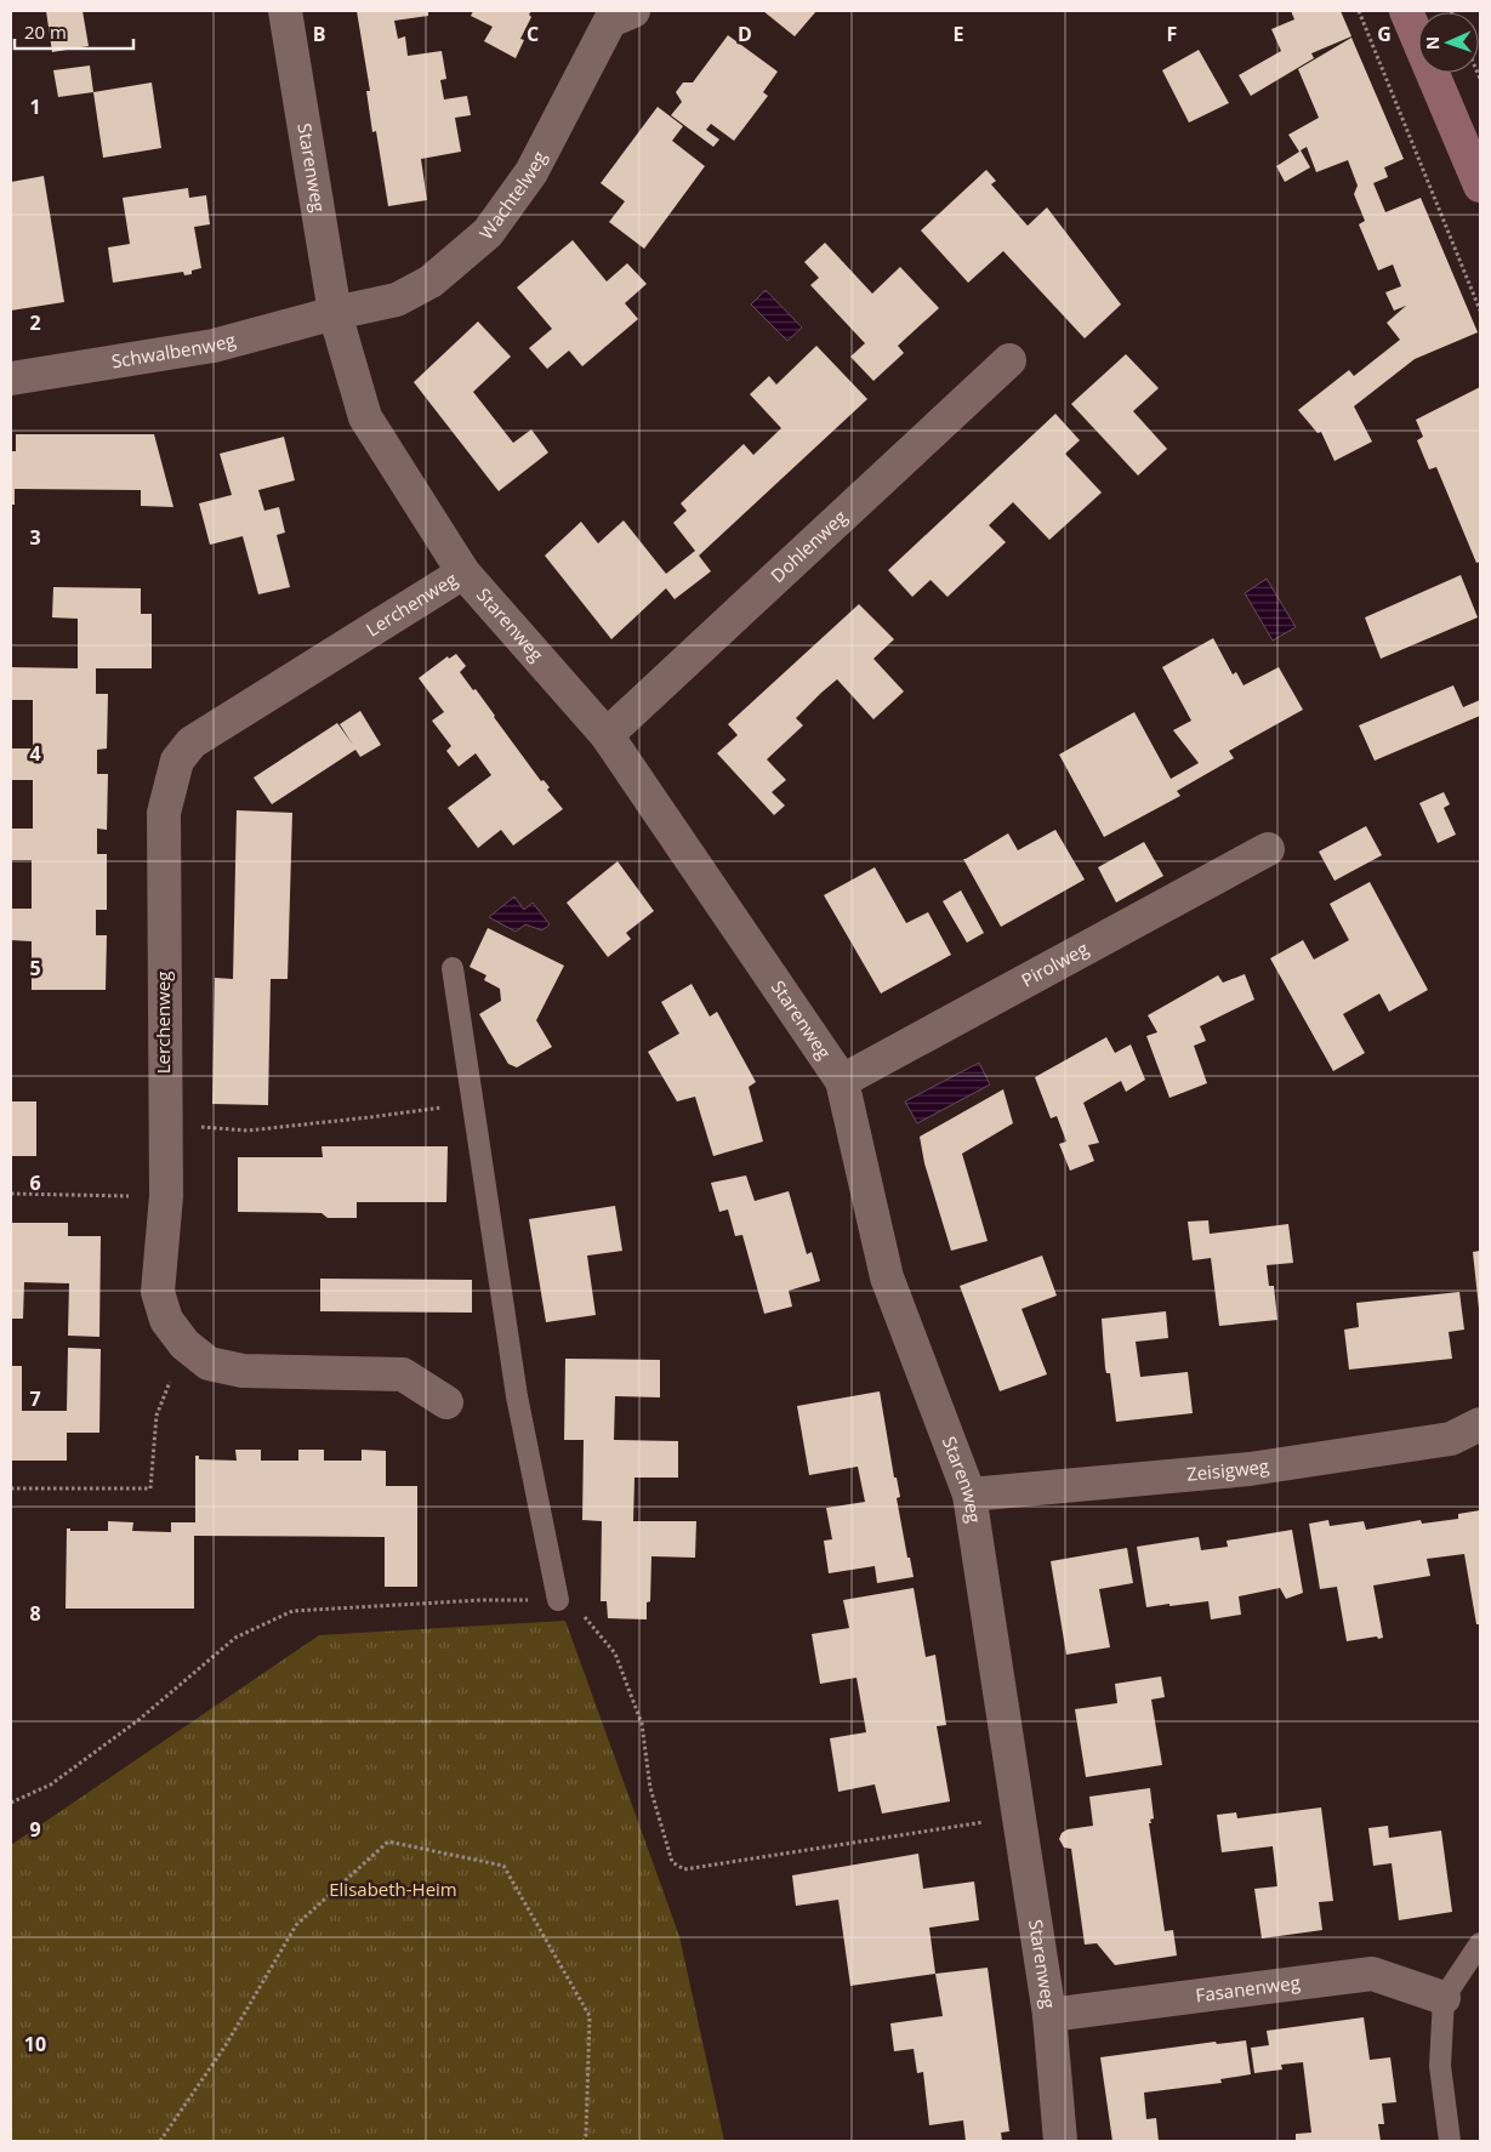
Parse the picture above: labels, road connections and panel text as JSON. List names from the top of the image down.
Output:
{
  "streets": {
    "street": [
      "Starenweg",
      "Wachtelweg",
      "Schwalbenweg",
      "Dohlenweg",
      "Lerchenweg",
      "Pirolweg",
      "Zeisigweg",
      "Fasanenweg"
    ]
  },
  "crossings": [
    ["Starenweg", "Wachtelweg"],
    ["Starenweg", "Schwalbenweg"],
    ["Starenweg", "Dohlenweg"],
    ["Starenweg", "Lerchenweg"],
    ["Starenweg", "Pirolweg"],
    ["Starenweg", "Zeisigweg"],
    ["Starenweg", "Fasanenweg"],
    ["Wachtelweg", "Schwalbenweg"]
  ],
  "parks": ["Elisabeth-Heim"],
  "scale_bar": "20 m",
  "north": "left",
  "grid": {
    "columns": [
      "B",
      "C",
      "D",
      "E",
      "F",
      "G"
    ],
    "rows": [
      "1",
      "2",
      "3",
      "4",
      "5",
      "6",
      "7",
      "8",
      "9",
      "10"
    ]
  }
}
